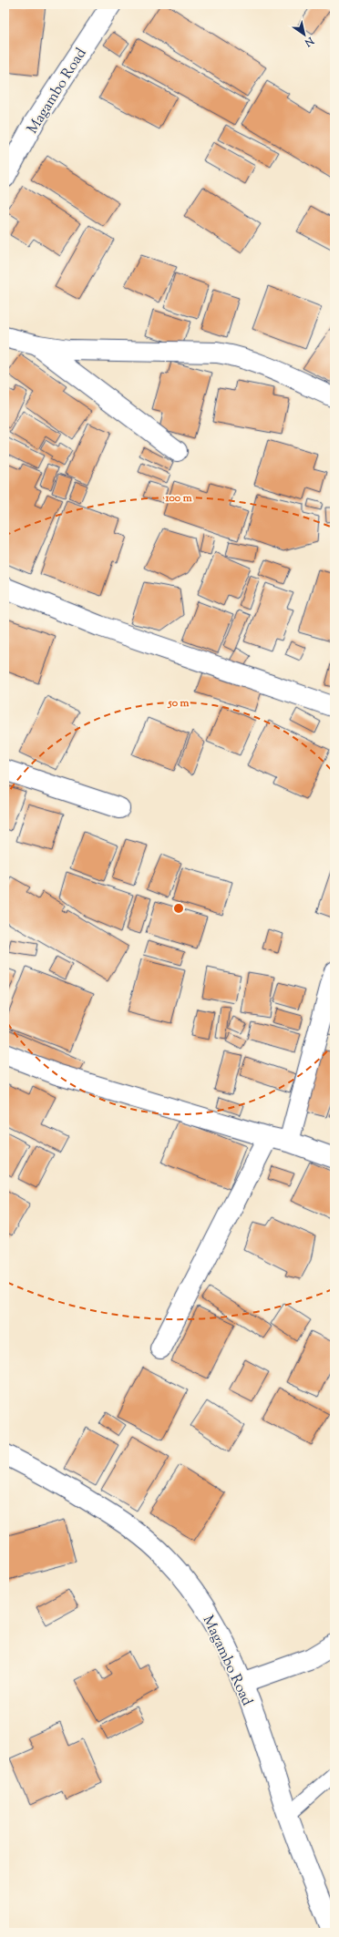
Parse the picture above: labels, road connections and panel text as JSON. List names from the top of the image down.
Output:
{
  "streets": {
    "street": ["Magambo Road"]
  },
  "north": "bottom right",
  "rings": ["100 m", "50 m"]
}
